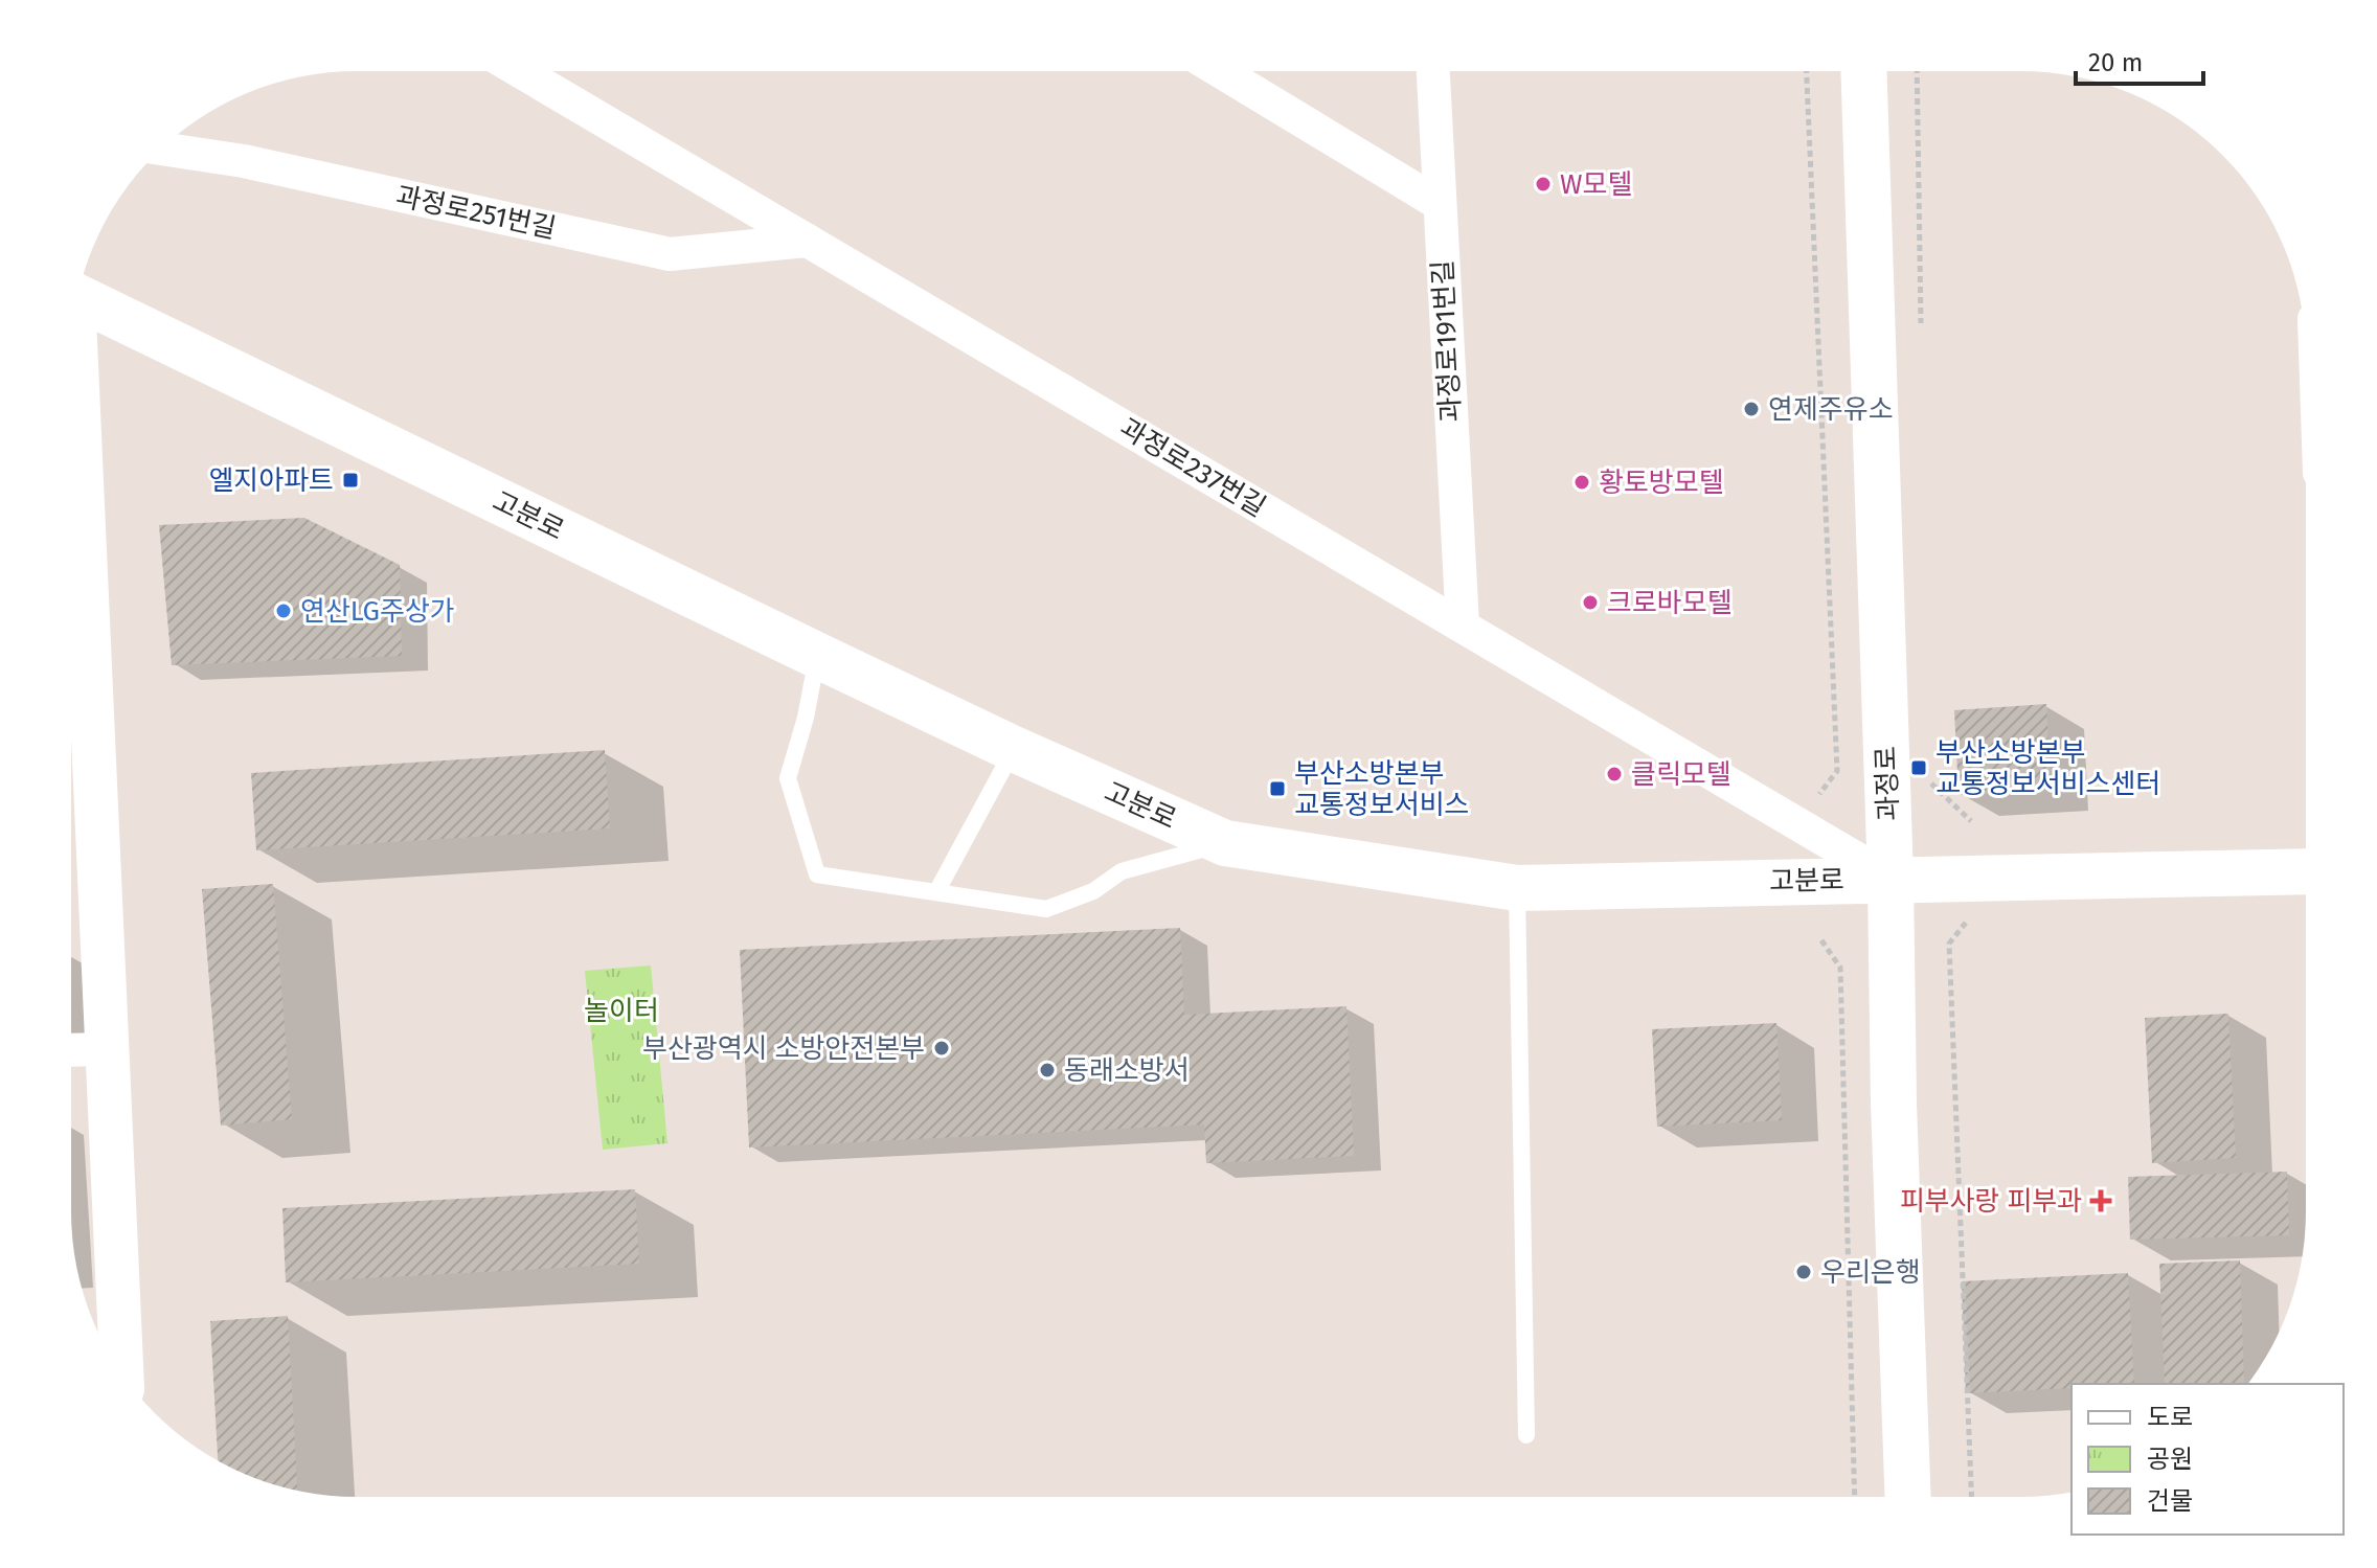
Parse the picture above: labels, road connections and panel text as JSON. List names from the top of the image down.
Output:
{
  "streets": {
    "main road": ["고분로", "과정로"],
    "street": ["과정로251번길", "과정로191번길", "과정로237번길"]
  },
  "crossings": [
    ["과정로251번길", "과정로237번길"],
    ["과정로191번길", "과정로237번길"],
    ["과정로237번길", "고분로"],
    ["과정로237번길", "과정로"],
    ["고분로", "과정로"]
  ],
  "parks": ["놀이터"],
  "places": {
    "other": [
      "W모텔",
      "연제주유소",
      "황토방모텔",
      "크로바모텔",
      "연산LG주상가",
      "클릭모텔",
      "부산광역시 소방안전본부",
      "동래소방서",
      "우리은행"
    ],
    "transit": ["엘지아파트", "부산소방본부 교통정보서비스센터", "부산소방본부 교통정보서비스"],
    "health": ["피부사랑 피부과"]
  },
  "legend": ["도로", "공원", "건물"],
  "scale_bar": "20 m"
}
